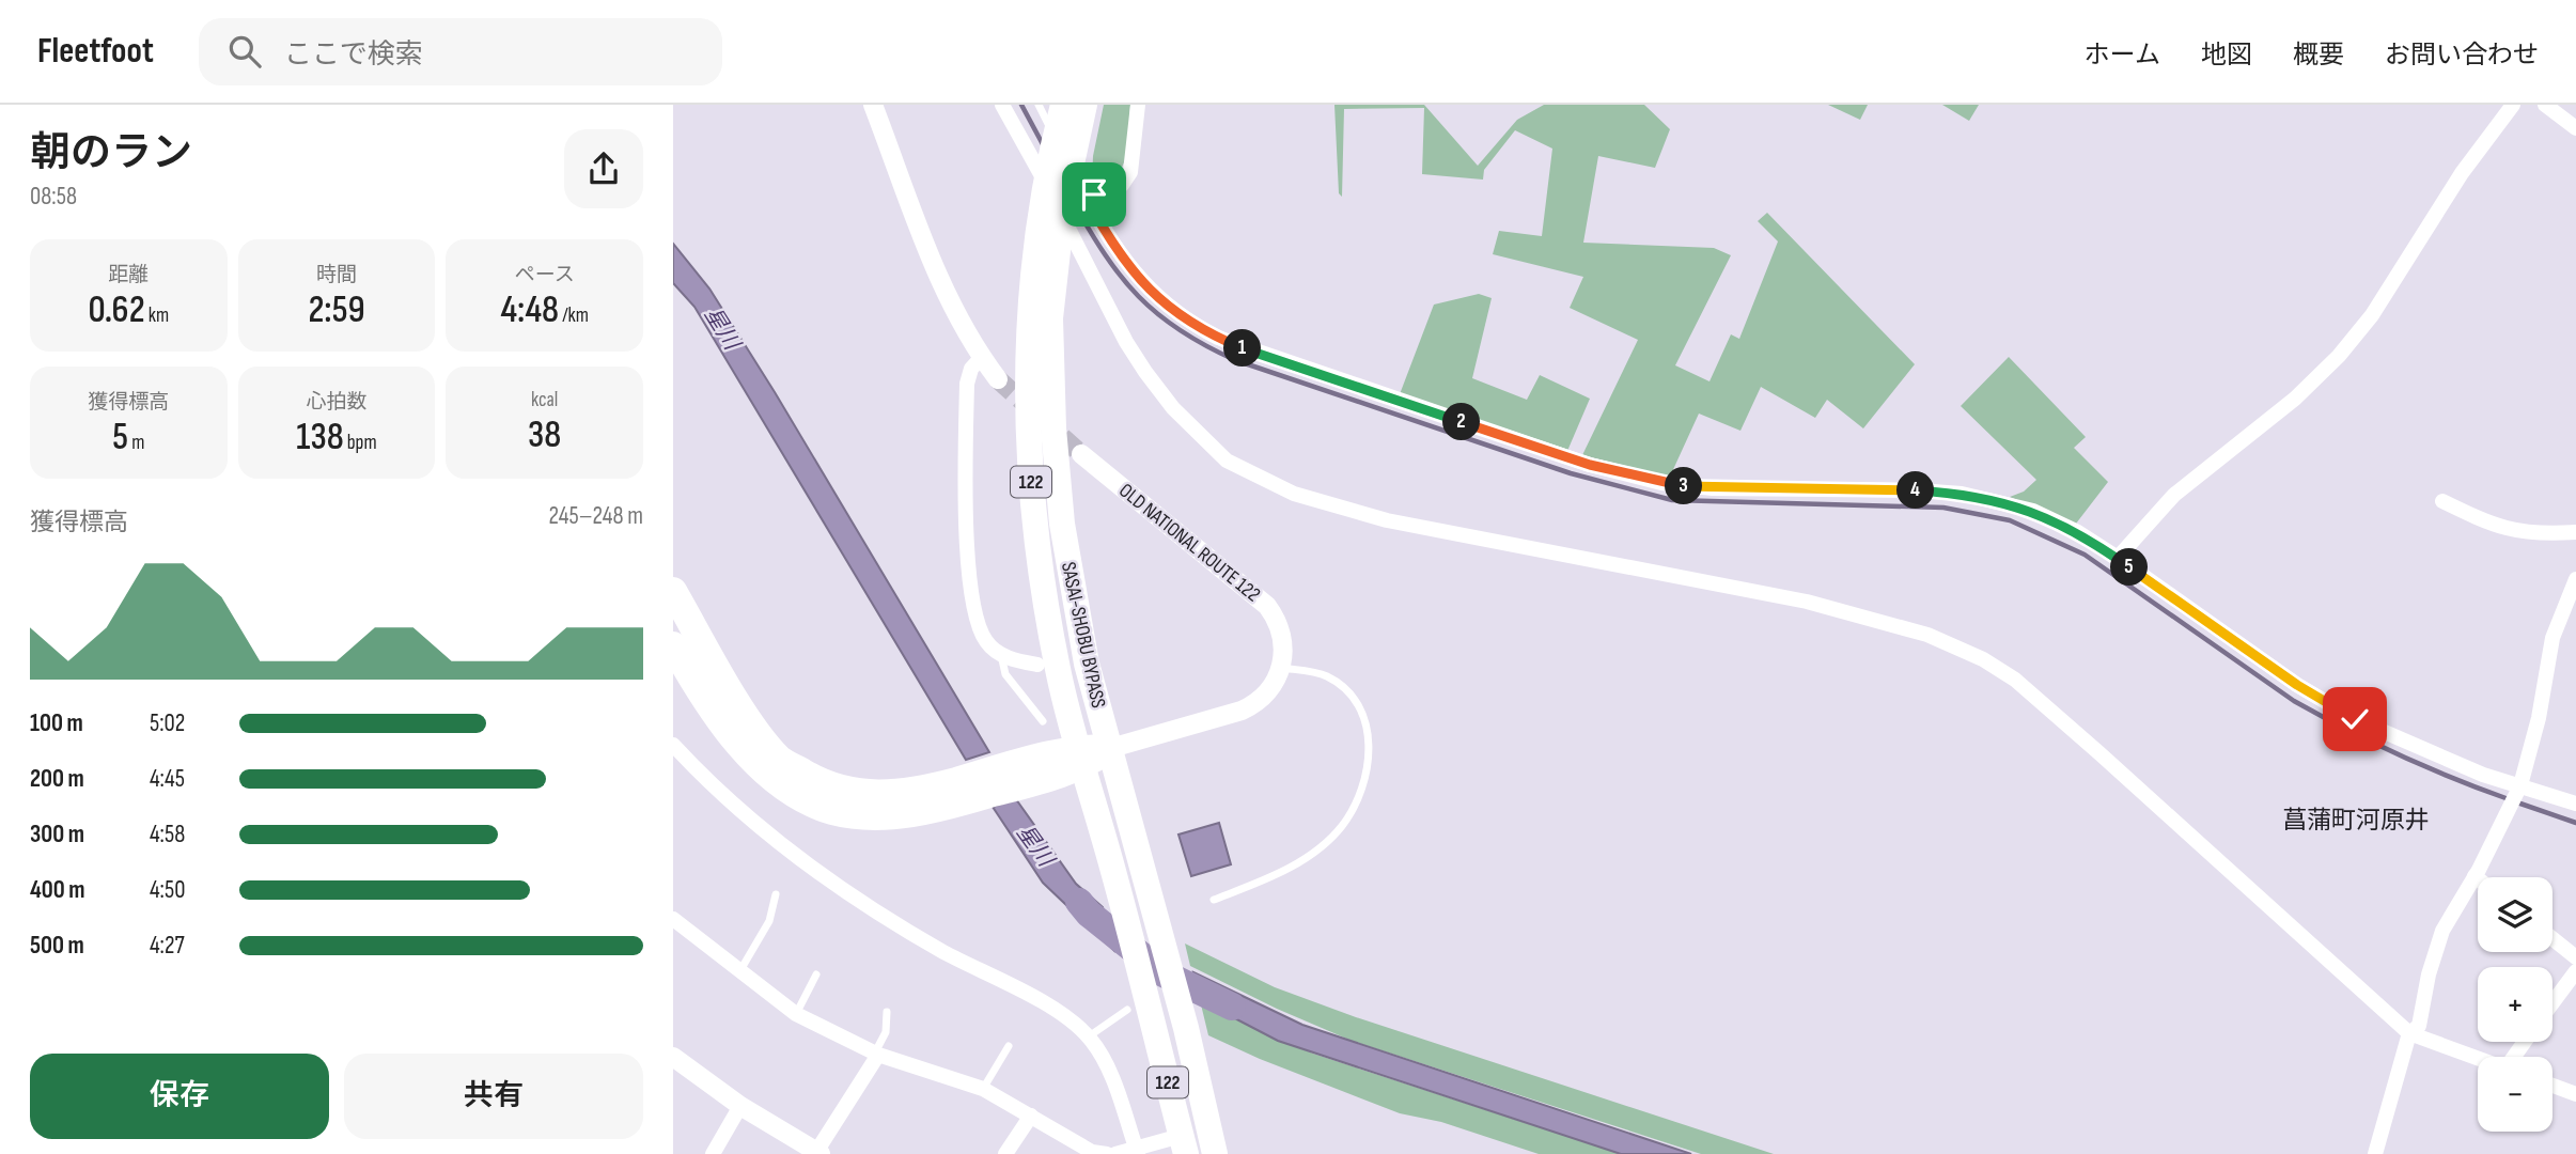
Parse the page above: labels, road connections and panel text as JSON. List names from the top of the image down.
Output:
{
  "streets": {
    "highway": ["122", "SASAI-SHOBU BYPASS"],
    "street": ["OLD NATIONAL ROUTE 122"]
  },
  "districts": ["菖蒲町河原井"],
  "water": ["星川"],
  "page": {
    "header": "Fleetfoot",
    "search": "ここで検索",
    "nav": [
      "ホーム",
      "地図",
      "概要",
      "お問い合わせ"
    ],
    "heading": ["朝のラン", "08:58"],
    "stats": [
      ["距離", "0.62 km"],
      ["時間", "2:59"],
      ["ペース", "4:48 /km"],
      ["獲得標高", "5 m"],
      ["心拍数", "138 bpm"],
      ["kcal", "38"]
    ],
    "pins": [
      "1",
      "2",
      "3",
      "4",
      "5"
    ],
    "chart": ["獲得標高", "245–248 m"],
    "list": [
      {
        "name": "100 m",
        "note": "5:02"
      },
      {
        "name": "200 m",
        "note": "4:45"
      },
      {
        "name": "300 m",
        "note": "4:58"
      },
      {
        "name": "400 m",
        "note": "4:50"
      },
      {
        "name": "500 m",
        "note": "4:27"
      }
    ],
    "map_buttons": ["+", "−"],
    "buttons": ["保存", "共有"]
  }
}
